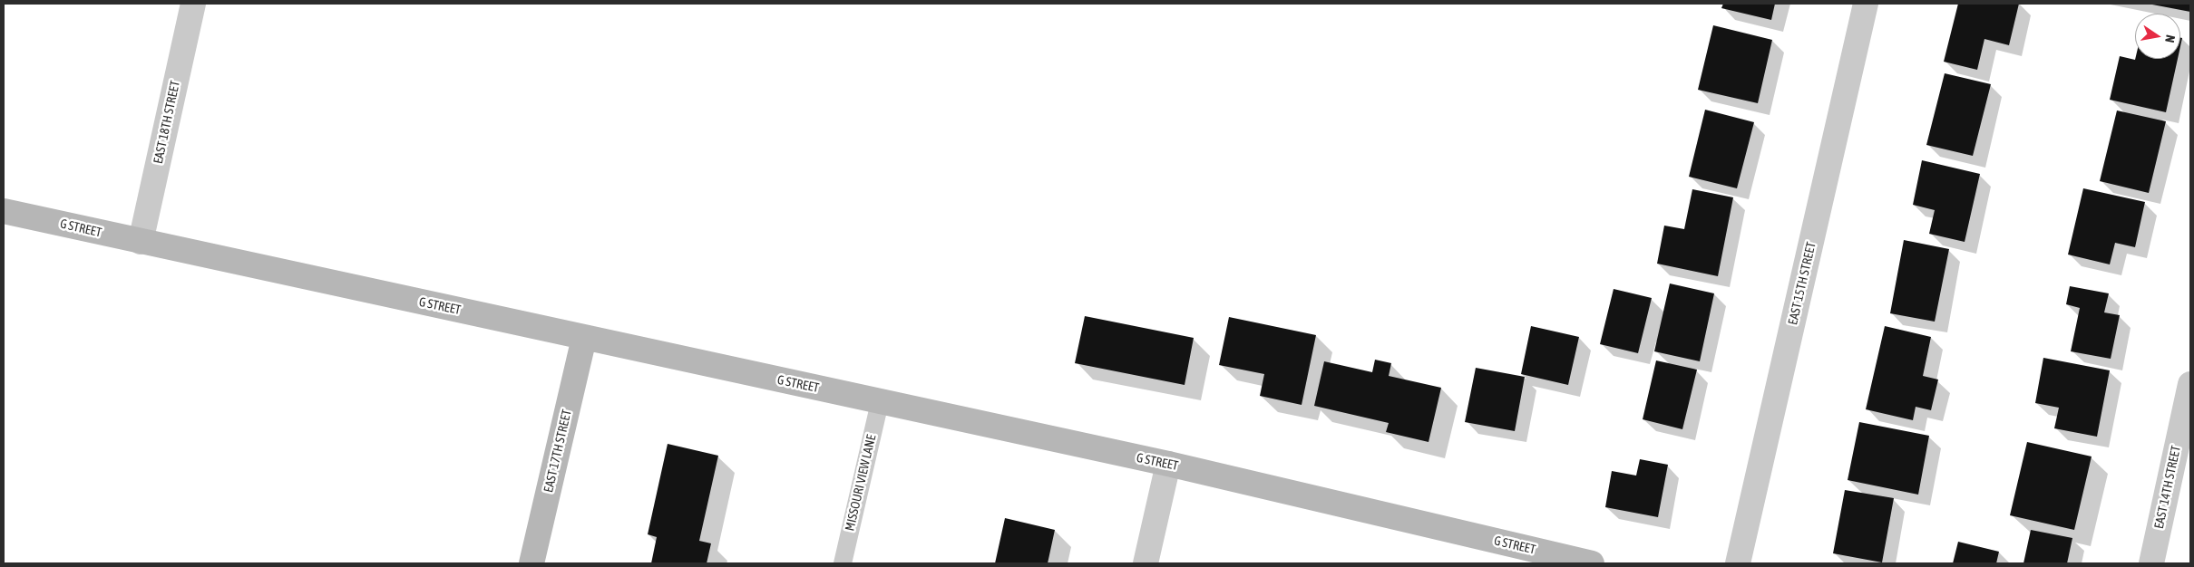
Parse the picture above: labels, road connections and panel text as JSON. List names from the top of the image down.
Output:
{
  "streets": {
    "main road": ["G STREET", "EAST 17TH STREET"],
    "street": ["EAST 18TH STREET", "EAST 15TH STREET", "EAST 14TH STREET"],
    "lane": ["MISSOURI VIEW LANE"]
  },
  "crossings": [
    ["EAST 18TH STREET", "G STREET"],
    ["G STREET", "EAST 17TH STREET"],
    ["G STREET", "MISSOURI VIEW LANE"]
  ],
  "north": "right"
}
